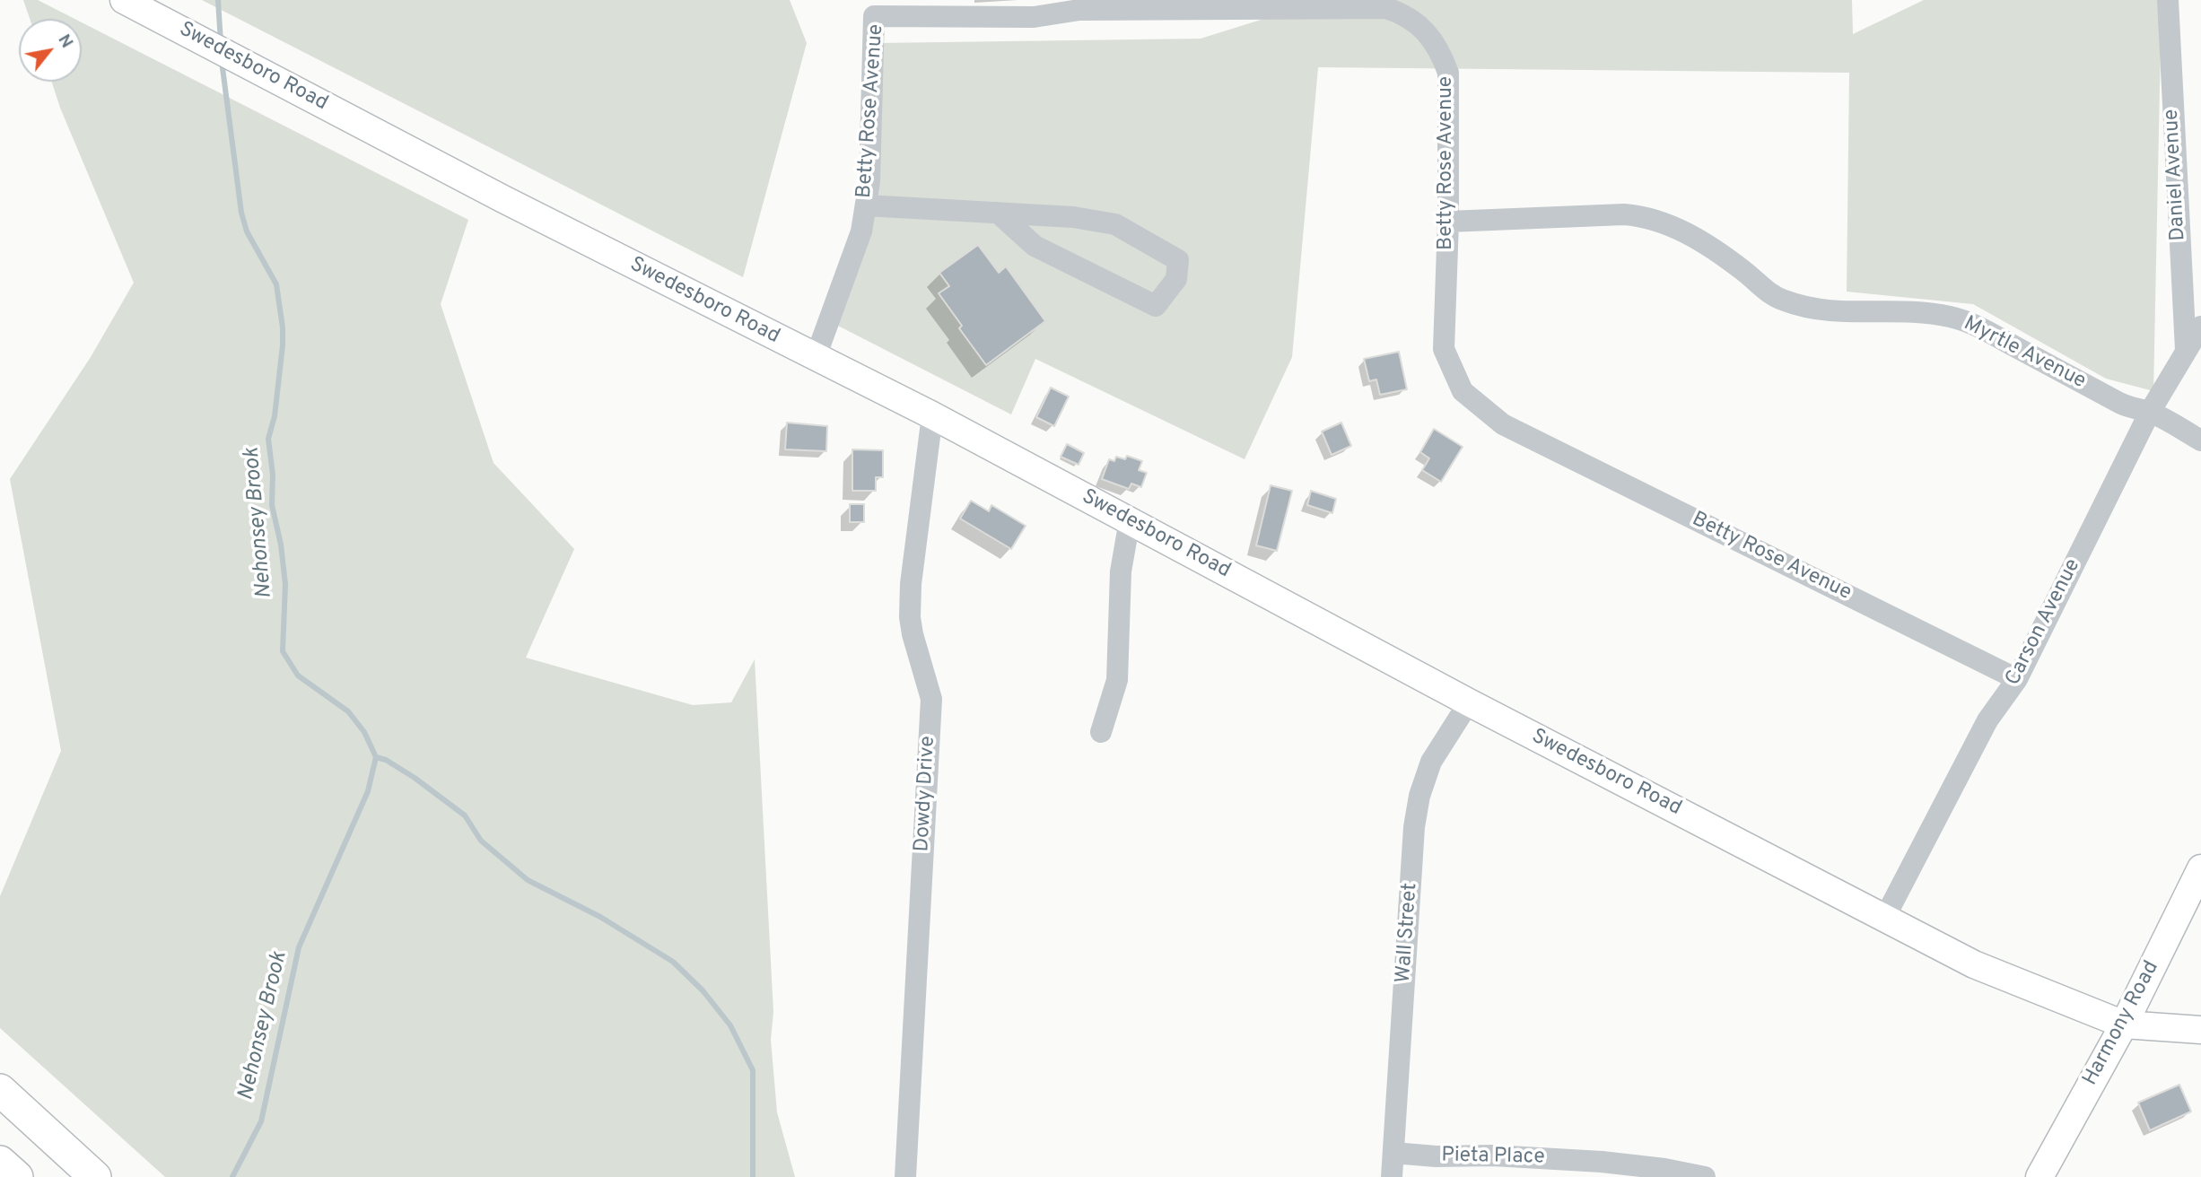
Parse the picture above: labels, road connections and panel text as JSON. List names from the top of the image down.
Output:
{
  "streets": {
    "main road": ["Swedesboro Road", "Harmony Road"],
    "street": [
      "Betty Rose Avenue",
      "Daniel Avenue",
      "Myrtle Avenue",
      "Carson Avenue",
      "Dowdy Drive",
      "Wall Street",
      "Pieta Place"
    ]
  },
  "crossings": [
    ["Swedesboro Road", "Betty Rose Avenue"],
    ["Swedesboro Road", "Carson Avenue"],
    ["Swedesboro Road", "Dowdy Drive"],
    ["Swedesboro Road", "Wall Street"],
    ["Swedesboro Road", "Harmony Road"],
    ["Betty Rose Avenue", "Myrtle Avenue"],
    ["Betty Rose Avenue", "Carson Avenue"],
    ["Daniel Avenue", "Carson Avenue"],
    ["Myrtle Avenue", "Carson Avenue"],
    ["Wall Street", "Pieta Place"]
  ],
  "water": ["Nehonsey Brook"],
  "north": "top right"
}
